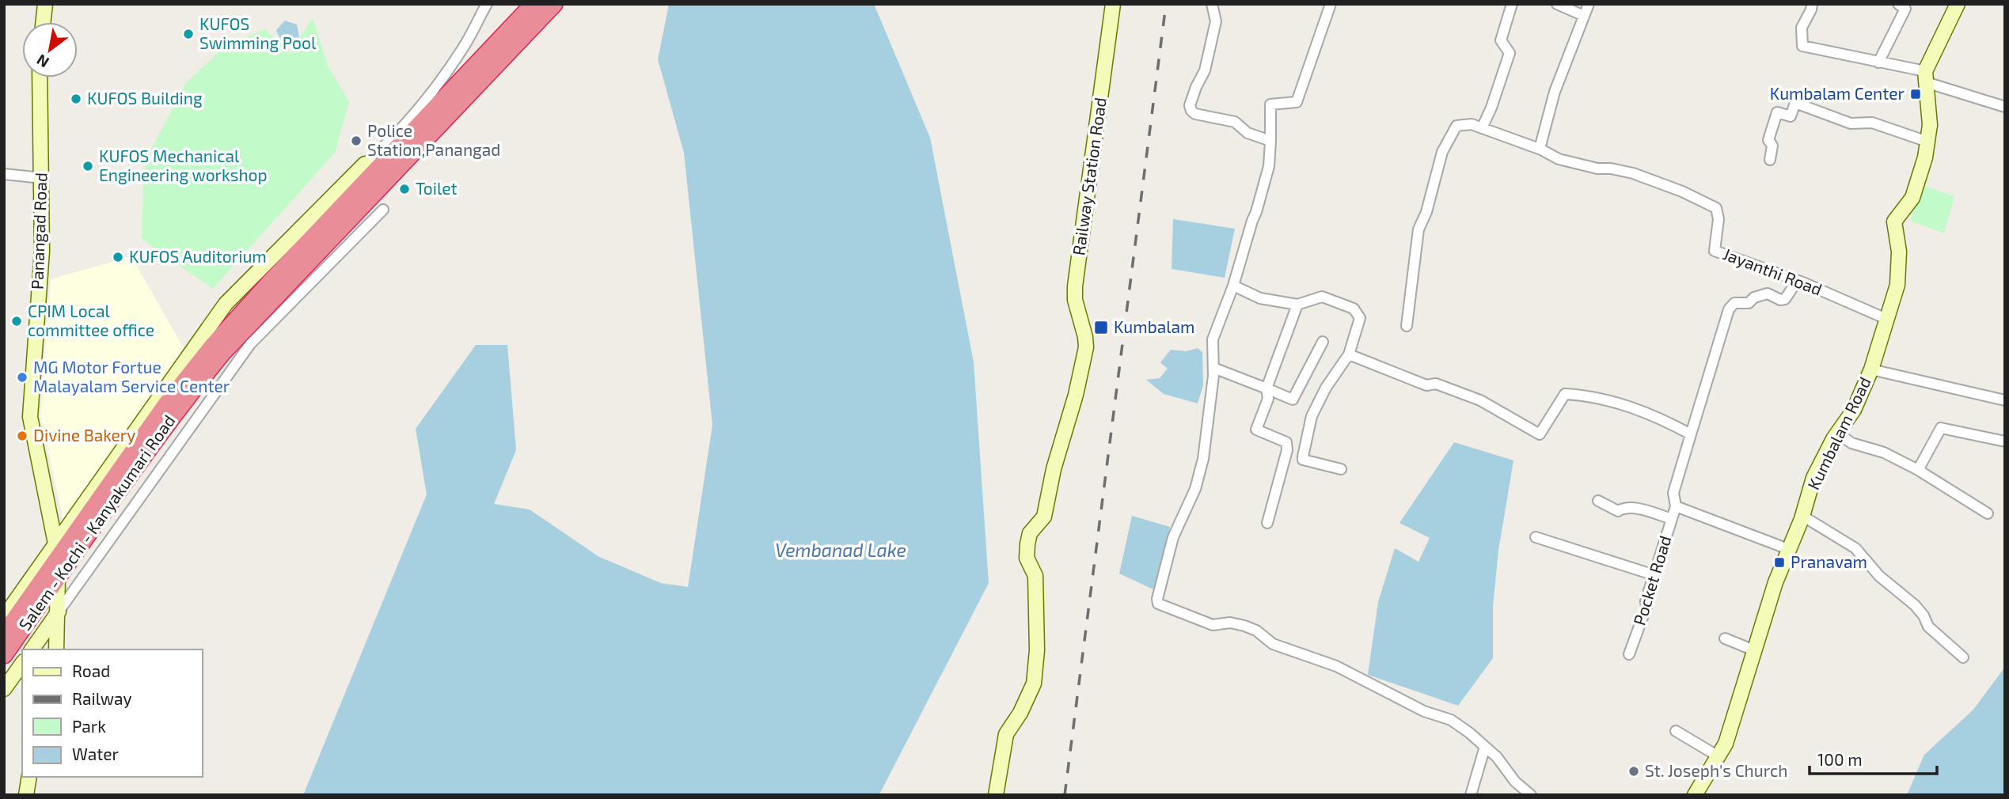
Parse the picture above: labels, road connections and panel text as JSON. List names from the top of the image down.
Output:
{
  "streets": {
    "highway": ["Salem - Kochi - Kanyakumari Road"],
    "street": [
      "Railway Station Road",
      "Panangad Road",
      "Jayanthi Road",
      "Kumbalam Road",
      "Pocket Road"
    ]
  },
  "crossings": [
    ["Panangad Road", "Salem - Kochi - Kanyakumari Road"],
    ["Jayanthi Road", "Kumbalam Road"],
    ["Jayanthi Road", "Pocket Road"]
  ],
  "water": ["Vembanad Lake"],
  "places": {
    "other": [
      "KUFOS Swimming Pool",
      "KUFOS Building",
      "Police Station,Panangad",
      "KUFOS Mechanical Engineering workshop",
      "Toilet",
      "KUFOS Auditorium",
      "CPIM Local committee office",
      "MG Motor Fortue Malayalam Service Center",
      "Divine Bakery",
      "St. Joseph's Church"
    ],
    "transit": ["Kumbalam Center", "Kumbalam", "Pranavam"]
  },
  "legend": [
    "Road",
    "Railway",
    "Park",
    "Water"
  ],
  "scale_bar": "100 m",
  "north": "bottom left"
}
